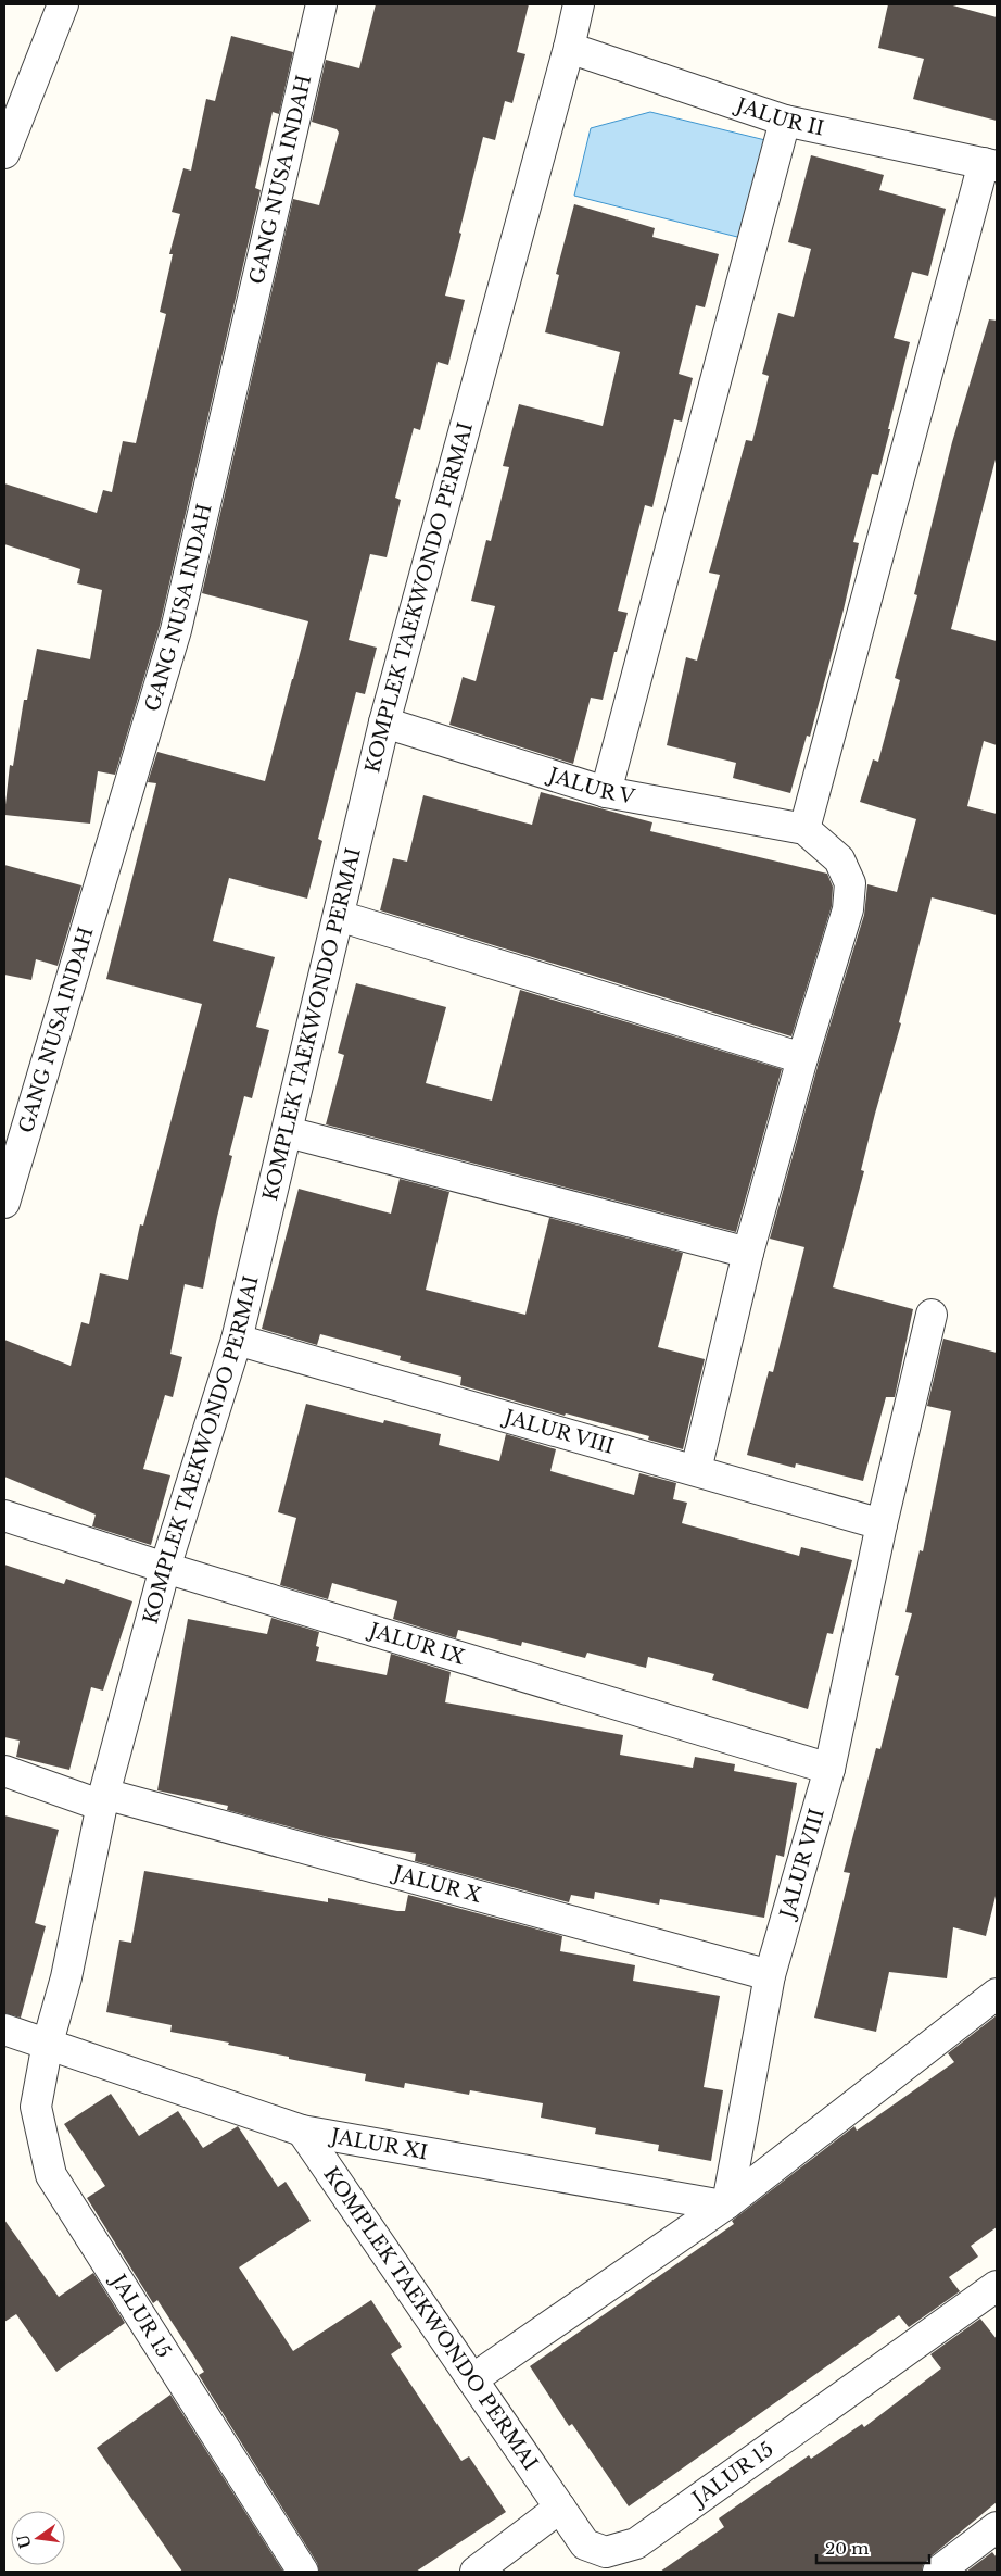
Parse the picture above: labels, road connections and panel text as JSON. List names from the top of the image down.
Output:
{
  "streets": {
    "street": [
      "JALUR II",
      "GANG NUSA INDAH",
      "KOMPLEK TAEKWONDO PERMAI",
      "JALUR V",
      "JALUR VIII",
      "JALUR IX",
      "JALUR X",
      "JALUR XI",
      "JALUR 15"
    ]
  },
  "crossings": [
    ["JALUR II", "KOMPLEK TAEKWONDO PERMAI"],
    ["KOMPLEK TAEKWONDO PERMAI", "JALUR V"],
    ["KOMPLEK TAEKWONDO PERMAI", "JALUR VIII"],
    ["KOMPLEK TAEKWONDO PERMAI", "JALUR IX"],
    ["KOMPLEK TAEKWONDO PERMAI", "JALUR X"],
    ["KOMPLEK TAEKWONDO PERMAI", "JALUR XI"],
    ["KOMPLEK TAEKWONDO PERMAI", "JALUR 15"],
    ["JALUR VIII", "JALUR IX"],
    ["JALUR VIII", "JALUR X"],
    ["JALUR VIII", "JALUR XI"],
    ["JALUR XI", "JALUR 15"]
  ],
  "scale_bar": "20 m",
  "north": "left"
}
